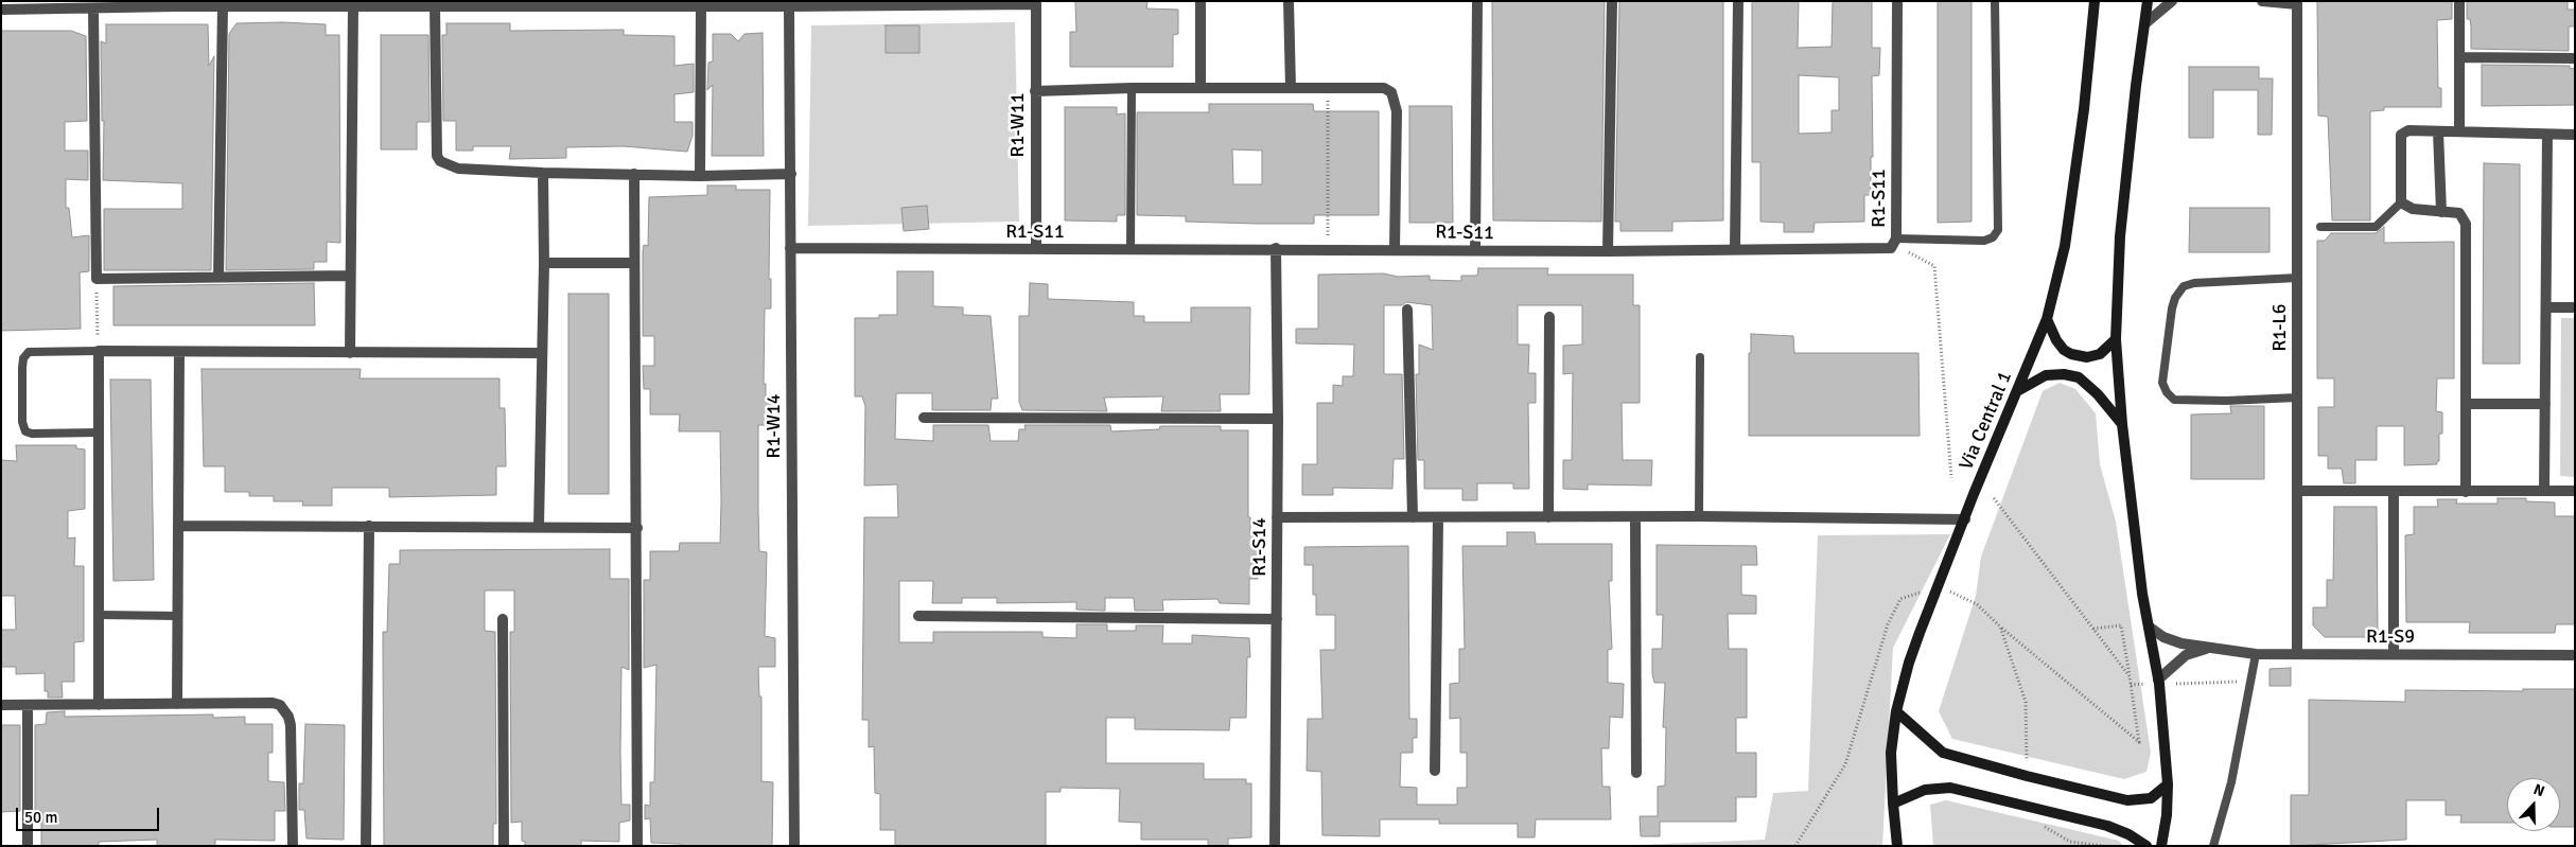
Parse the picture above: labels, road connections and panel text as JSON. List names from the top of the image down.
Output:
{
  "streets": {
    "main road": ["Via Central 1"],
    "street": [
      "R1-W11",
      "R1-S11",
      "R1-L6",
      "R1-W14",
      "R1-S14",
      "R1-S9"
    ]
  },
  "crossings": [
    ["R1-W11", "R1-S11"],
    ["R1-S11", "R1-W14"],
    ["R1-S11", "R1-S14"],
    ["R1-L6", "R1-S9"]
  ],
  "scale_bar": "50 m",
  "north": "top"
}
